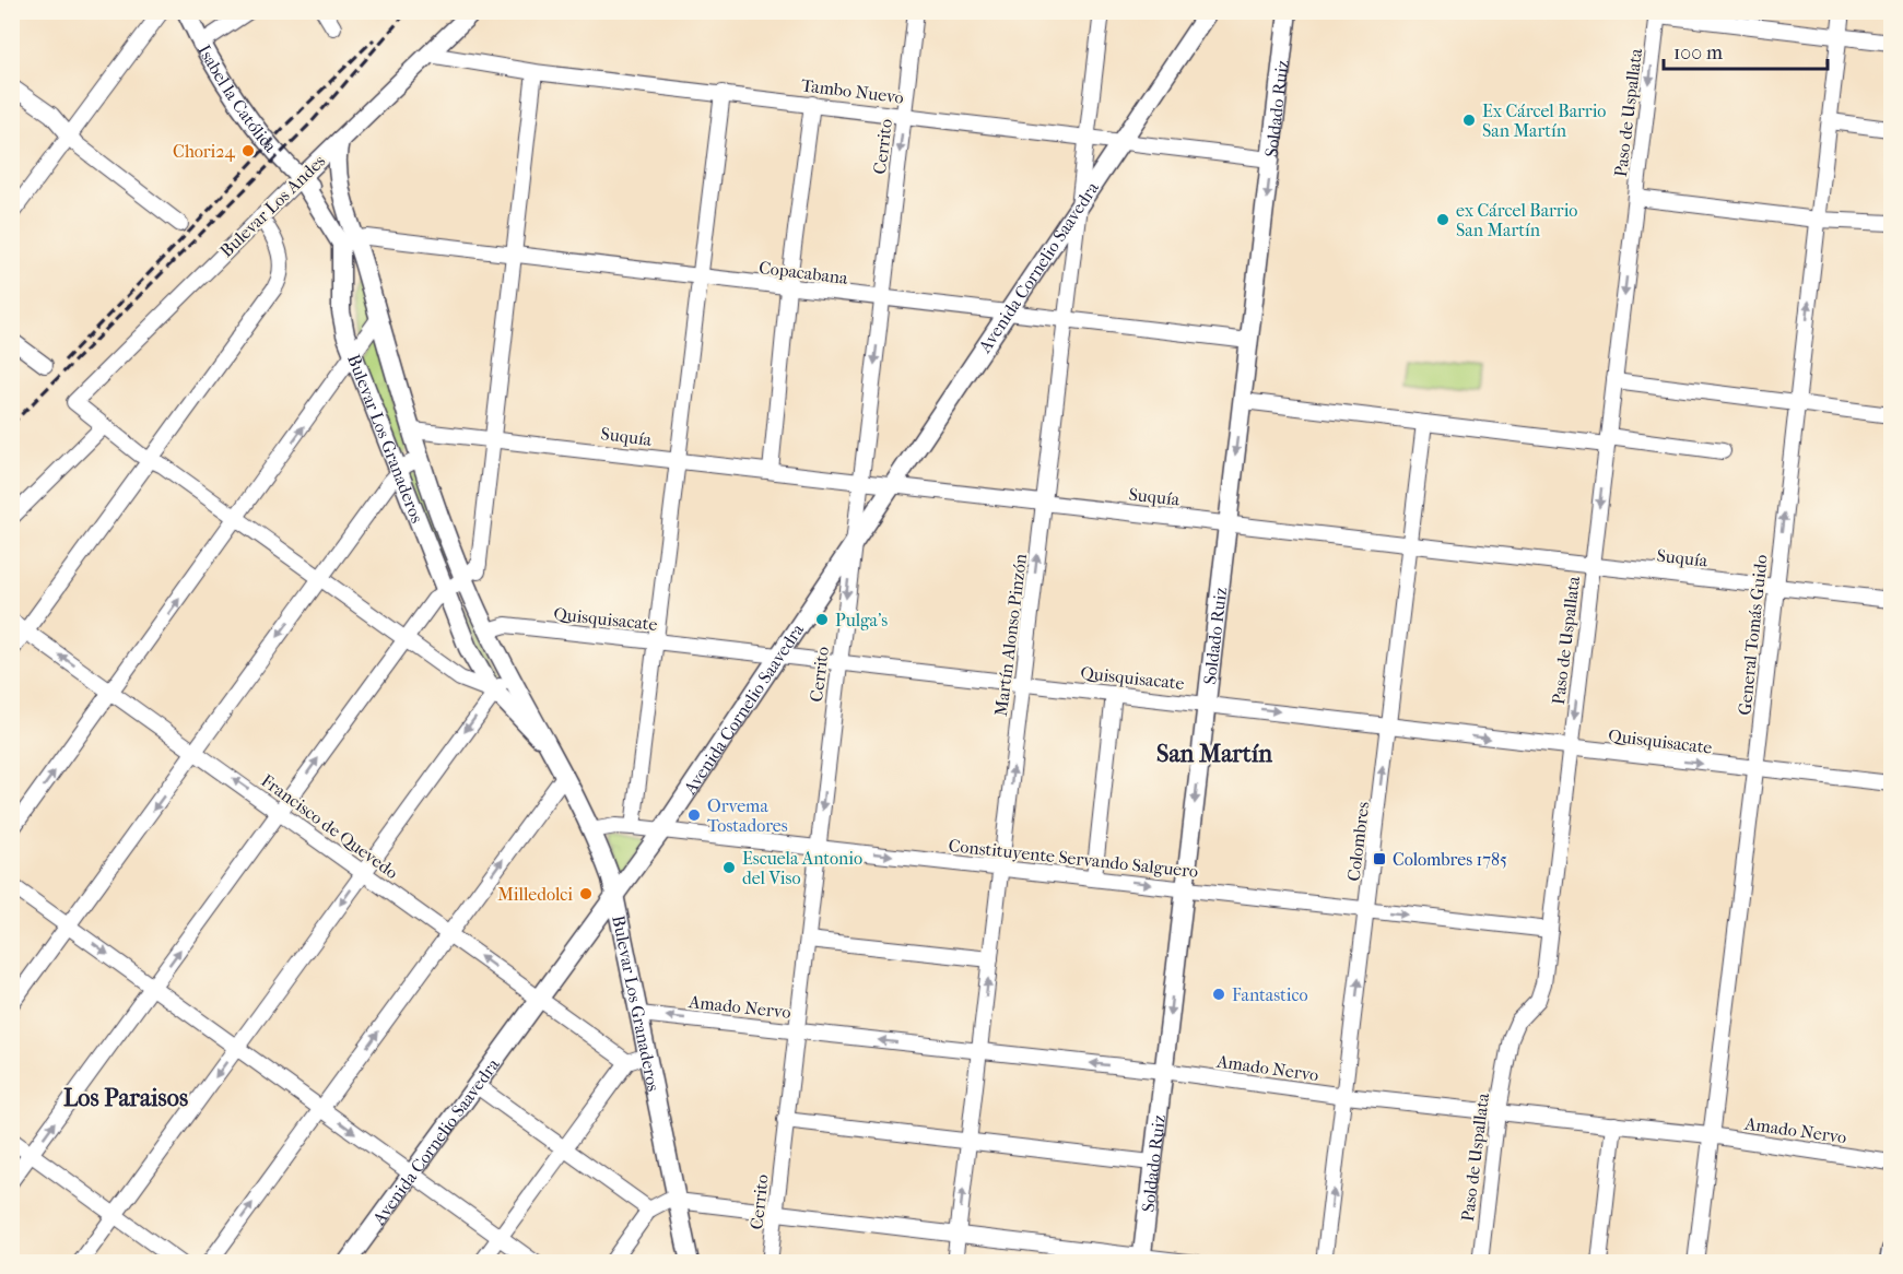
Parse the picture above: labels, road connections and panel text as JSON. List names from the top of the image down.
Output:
{
  "streets": {
    "main road": [
      "Isabel la Católica",
      "Soldado Ruiz",
      "Bulevar Los Andes",
      "Avenida Cornelio Saavedra",
      "Bulevar Los Granaderos"
    ],
    "street": [
      "Tambo Nuevo",
      "Paso de Uspallata",
      "Cerrito",
      "Copacabana",
      "Suquía",
      "Quisquisacate",
      "Martín Alonso Pinzón",
      "General Tomás Guido",
      "Francisco de Quevedo",
      "Colombres",
      "Constituyente Servando Salguero",
      "Amado Nervo"
    ]
  },
  "crossings": [
    ["Tambo Nuevo", "Soldado Ruiz"],
    ["Tambo Nuevo", "Cerrito"],
    ["Tambo Nuevo", "Bulevar Los Andes"],
    ["Tambo Nuevo", "Avenida Cornelio Saavedra"],
    ["Tambo Nuevo", "Martín Alonso Pinzón"],
    ["Isabel la Católica", "Bulevar Los Andes"],
    ["Isabel la Católica", "Bulevar Los Granaderos"],
    ["Soldado Ruiz", "Copacabana"],
    ["Soldado Ruiz", "Suquía"],
    ["Soldado Ruiz", "Quisquisacate"],
    ["Soldado Ruiz", "Constituyente Servando Salguero"],
    ["Soldado Ruiz", "Amado Nervo"],
    ["Paso de Uspallata", "Suquía"],
    ["Paso de Uspallata", "Quisquisacate"],
    ["Paso de Uspallata", "Constituyente Servando Salguero"],
    ["Paso de Uspallata", "Amado Nervo"],
    ["Cerrito", "Avenida Cornelio Saavedra"],
    ["Cerrito", "Copacabana"],
    ["Cerrito", "Suquía"],
    ["Cerrito", "Quisquisacate"],
    ["Cerrito", "Constituyente Servando Salguero"],
    ["Cerrito", "Amado Nervo"],
    ["Bulevar Los Andes", "Bulevar Los Granaderos"],
    ["Avenida Cornelio Saavedra", "Copacabana"],
    ["Avenida Cornelio Saavedra", "Suquía"],
    ["Avenida Cornelio Saavedra", "Bulevar Los Granaderos"],
    ["Avenida Cornelio Saavedra", "Quisquisacate"],
    ["Avenida Cornelio Saavedra", "Martín Alonso Pinzón"],
    ["Avenida Cornelio Saavedra", "Francisco de Quevedo"],
    ["Avenida Cornelio Saavedra", "Constituyente Servando Salguero"],
    ["Copacabana", "Bulevar Los Granaderos"],
    ["Copacabana", "Martín Alonso Pinzón"],
    ["Suquía", "Bulevar Los Granaderos"],
    ["Suquía", "Martín Alonso Pinzón"],
    ["Suquía", "General Tomás Guido"],
    ["Suquía", "Colombres"],
    ["Bulevar Los Granaderos", "Quisquisacate"],
    ["Bulevar Los Granaderos", "Constituyente Servando Salguero"],
    ["Bulevar Los Granaderos", "Amado Nervo"],
    ["Quisquisacate", "Martín Alonso Pinzón"],
    ["Quisquisacate", "General Tomás Guido"],
    ["Quisquisacate", "Colombres"],
    ["Martín Alonso Pinzón", "Constituyente Servando Salguero"],
    ["Martín Alonso Pinzón", "Amado Nervo"],
    ["General Tomás Guido", "Amado Nervo"],
    ["Colombres", "Constituyente Servando Salguero"],
    ["Colombres", "Amado Nervo"]
  ],
  "one_way": [
    "Soldado Ruiz",
    "Paso de Uspallata",
    "Quisquisacate",
    "Francisco de Quevedo",
    "Colombres"
  ],
  "districts": ["San Martín", "Los Paraisos"],
  "places": {
    "other": [
      "Ex Cárcel Barrio San Martín",
      "Chori24",
      "ex Cárcel Barrio San Martín",
      "Pulga's",
      "Orvema Tostadores",
      "Escuela Antonio del Viso",
      "Milledolci",
      "Fantastico"
    ],
    "transit": ["Colombres 1785"]
  },
  "scale_bar": "100 m"
}
